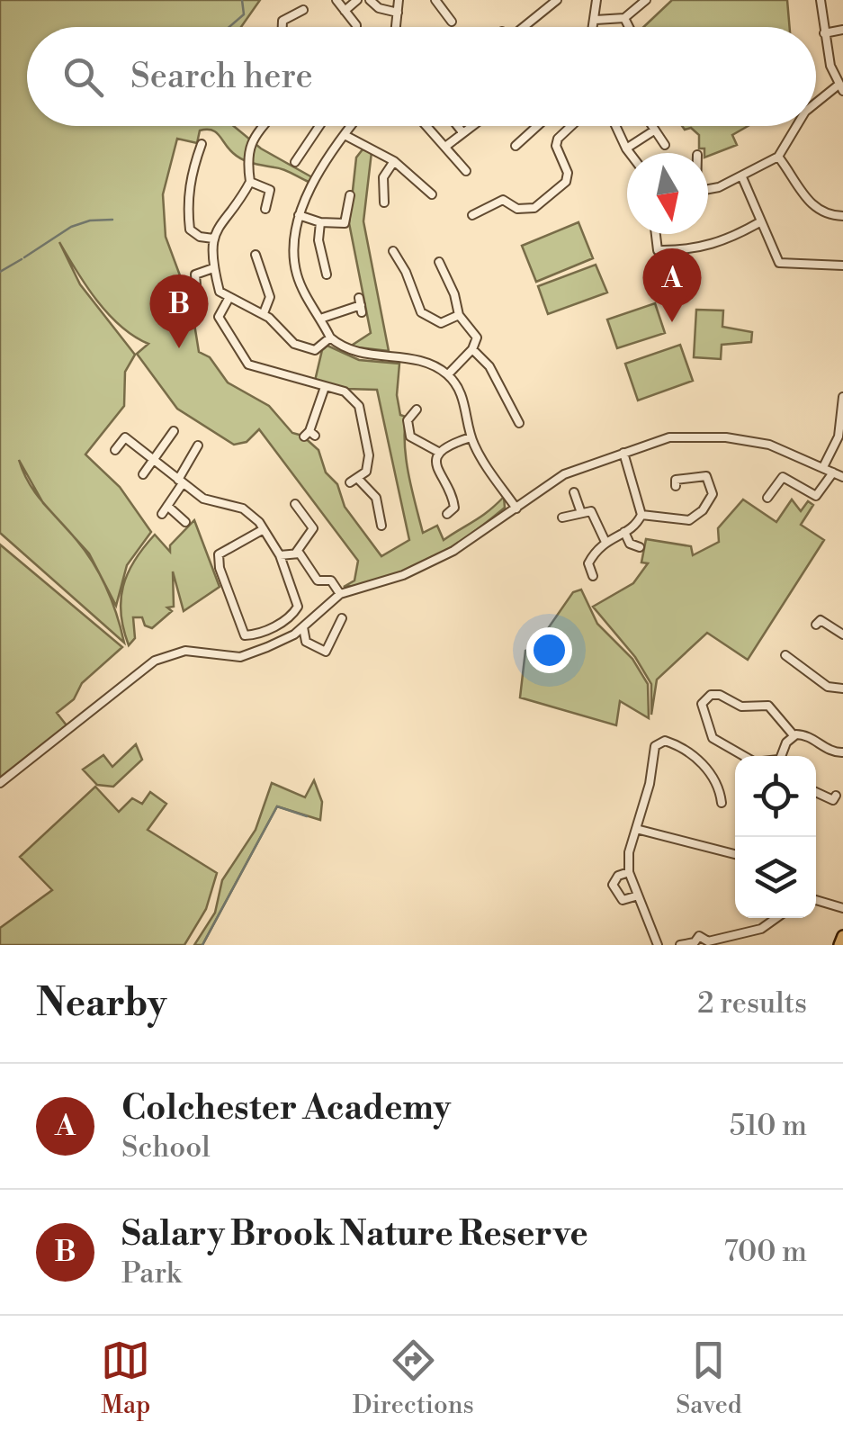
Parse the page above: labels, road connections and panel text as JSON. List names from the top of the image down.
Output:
{
  "north": "bottom",
  "page": {
    "search": "Search here",
    "pins": ["A", "B"],
    "heading": ["Nearby", "2 results"],
    "list": [
      {
        "mark": "A",
        "name": "Colchester Academy",
        "note": "School",
        "value": "510 m"
      },
      {
        "mark": "B",
        "name": "Salary Brook Nature Reserve",
        "note": "Park",
        "value": "700 m"
      }
    ],
    "nav": ["Map", "Directions", "Saved"]
  }
}
